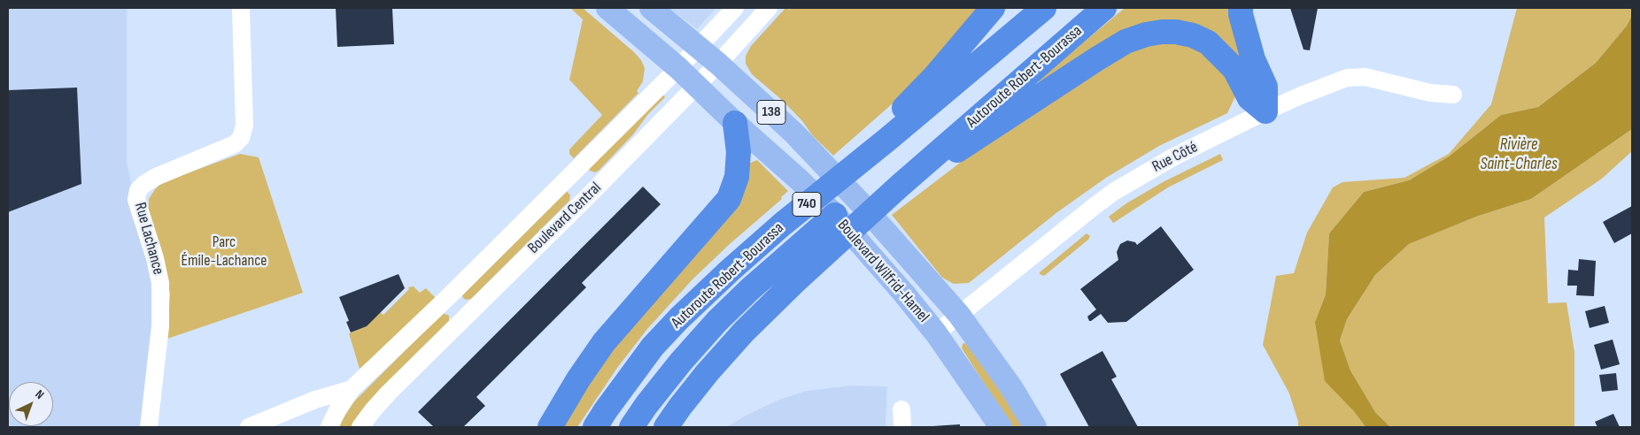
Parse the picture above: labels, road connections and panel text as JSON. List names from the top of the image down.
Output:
{
  "streets": {
    "highway": ["Autoroute Robert-Bourassa", "740"],
    "main road": ["138", "Boulevard Wilfrid-Hamel"],
    "street": ["Rue Côté", "Boulevard Central", "Rue Lachance"]
  },
  "crossings": [
    ["Rue Côté", "Boulevard Wilfrid-Hamel"],
    ["Boulevard Central", "Boulevard Wilfrid-Hamel"]
  ],
  "water": ["Rivière Saint-Charles"],
  "parks": ["Parc Émile-Lachance"],
  "north": "top right"
}
